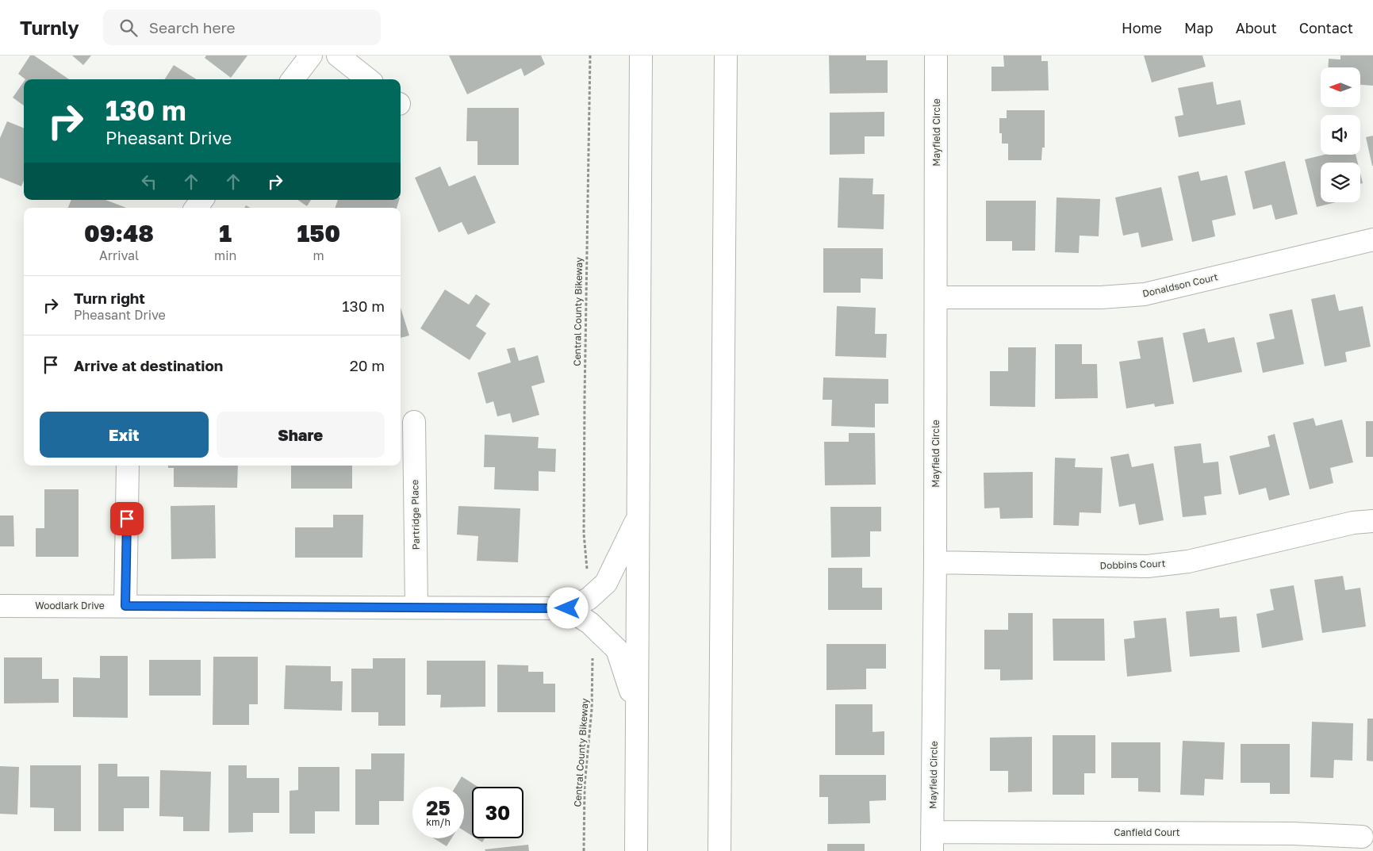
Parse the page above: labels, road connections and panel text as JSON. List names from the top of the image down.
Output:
{
  "streets": {
    "main road": [
      "Mayfield Circle",
      "Donaldson Court",
      "Partridge Place",
      "Dobbins Court",
      "Woodlark Drive",
      "Canfield Court"
    ],
    "path": ["Central County Bikeway"]
  },
  "crossings": [
    ["Mayfield Circle", "Donaldson Court"],
    ["Mayfield Circle", "Dobbins Court"],
    ["Mayfield Circle", "Canfield Court"],
    ["Partridge Place", "Woodlark Drive"]
  ],
  "north": "left",
  "page": {
    "header": "Turnly",
    "search": "Search here",
    "nav": [
      "Home",
      "Map",
      "About",
      "Contact"
    ],
    "turn": ["130 m", "Pheasant Drive"],
    "eta": [
      "09:48",
      "Arrival",
      "1",
      "min",
      "150",
      "m"
    ],
    "list": [
      {
        "name": "Turn right",
        "note": "Pheasant Drive",
        "value": "130 m"
      },
      {
        "name": "Arrive at destination",
        "value": "20 m"
      }
    ],
    "buttons": ["Exit", "Share"],
    "speed": "25 km/h",
    "limit": "30"
  }
}
